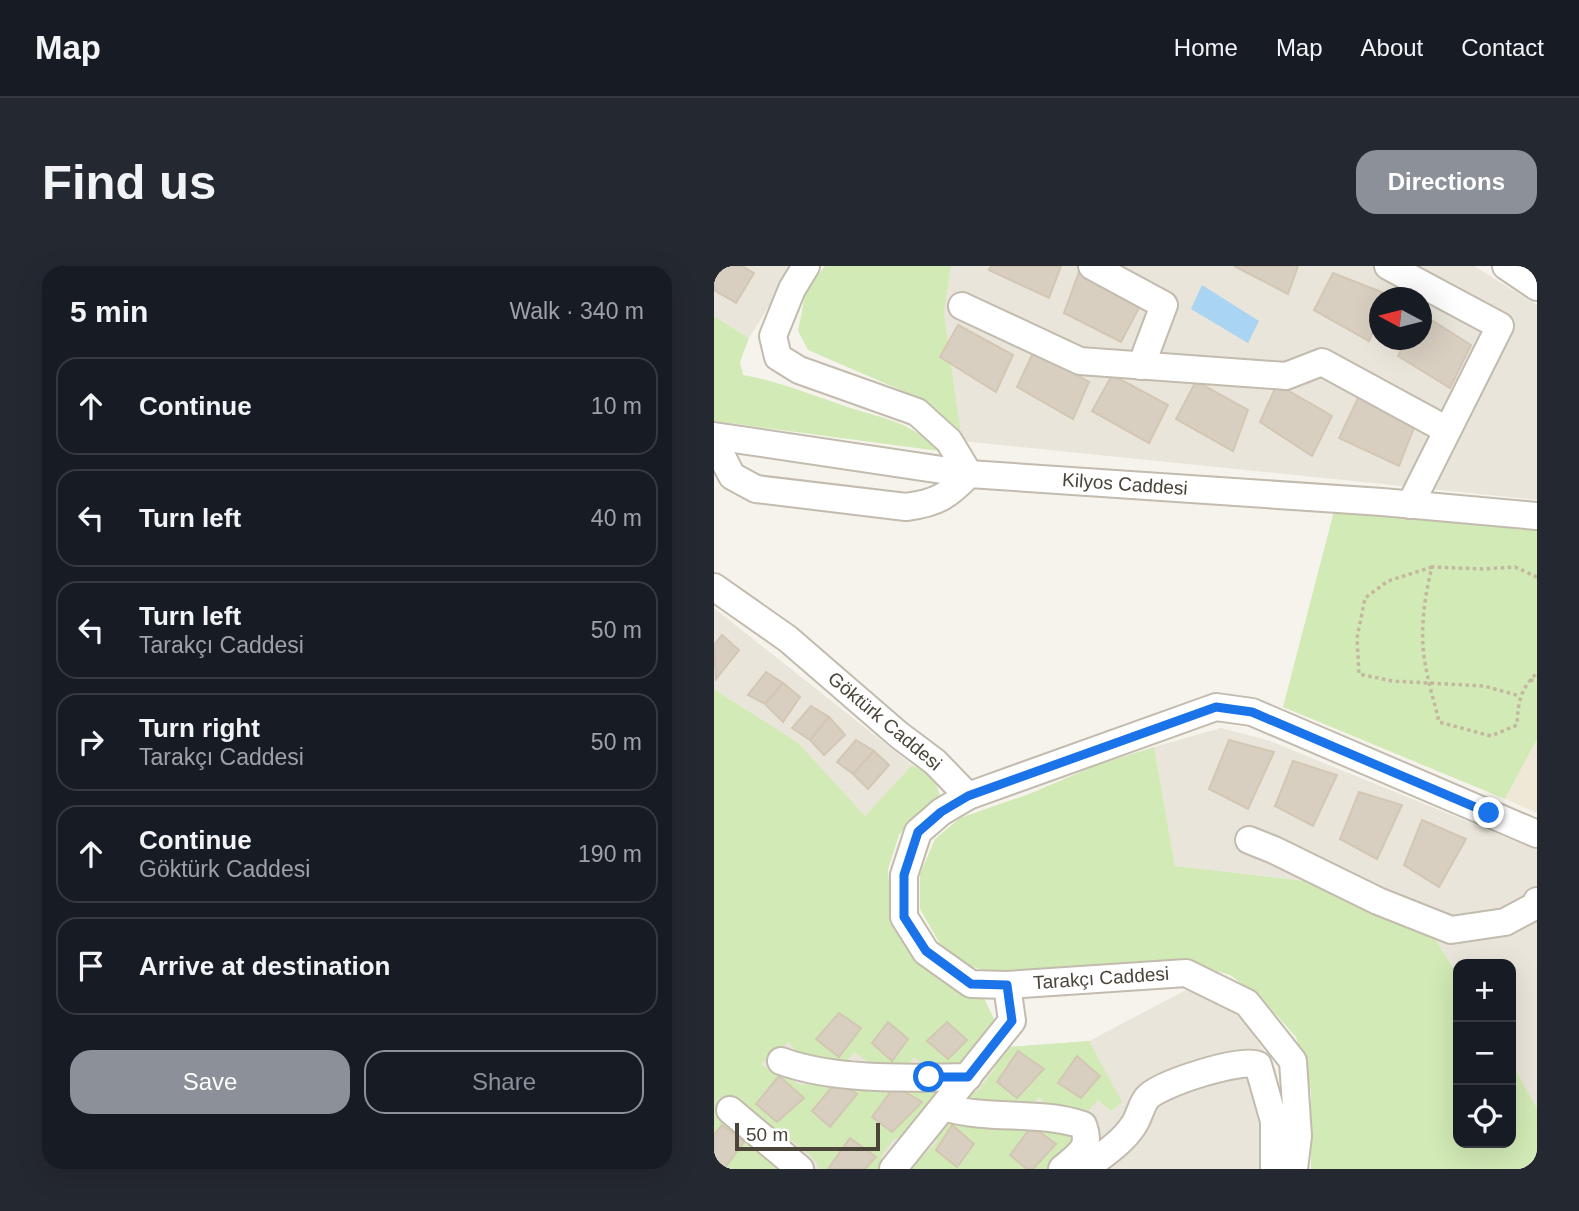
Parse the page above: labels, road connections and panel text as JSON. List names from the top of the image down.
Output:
{
  "streets": {
    "street": ["Kilyos Caddesi", "Göktürk Caddesi", "Tarakçı Caddesi"]
  },
  "crossings": [
    ["Göktürk Caddesi", "Tarakçı Caddesi"]
  ],
  "scale_bar": "50 m",
  "north": "left",
  "page": {
    "header": "Map",
    "nav": [
      "Home",
      "Map",
      "About",
      "Contact"
    ],
    "buttons": [
      "Directions",
      ["Save", "Share"]
    ],
    "title": "Find us",
    "heading": ["5 min", "Walk · 340 m"],
    "list": [
      ["Continue", "10 m"],
      ["Turn left", "40 m"],
      ["Turn left", "Tarakçı Caddesi", "50 m"],
      ["Turn right", "Tarakçı Caddesi", "50 m"],
      ["Continue", "Göktürk Caddesi", "190 m"],
      "Arrive at destination"
    ],
    "map_buttons": ["+", "−"],
    "scale": "50 m"
  }
}
